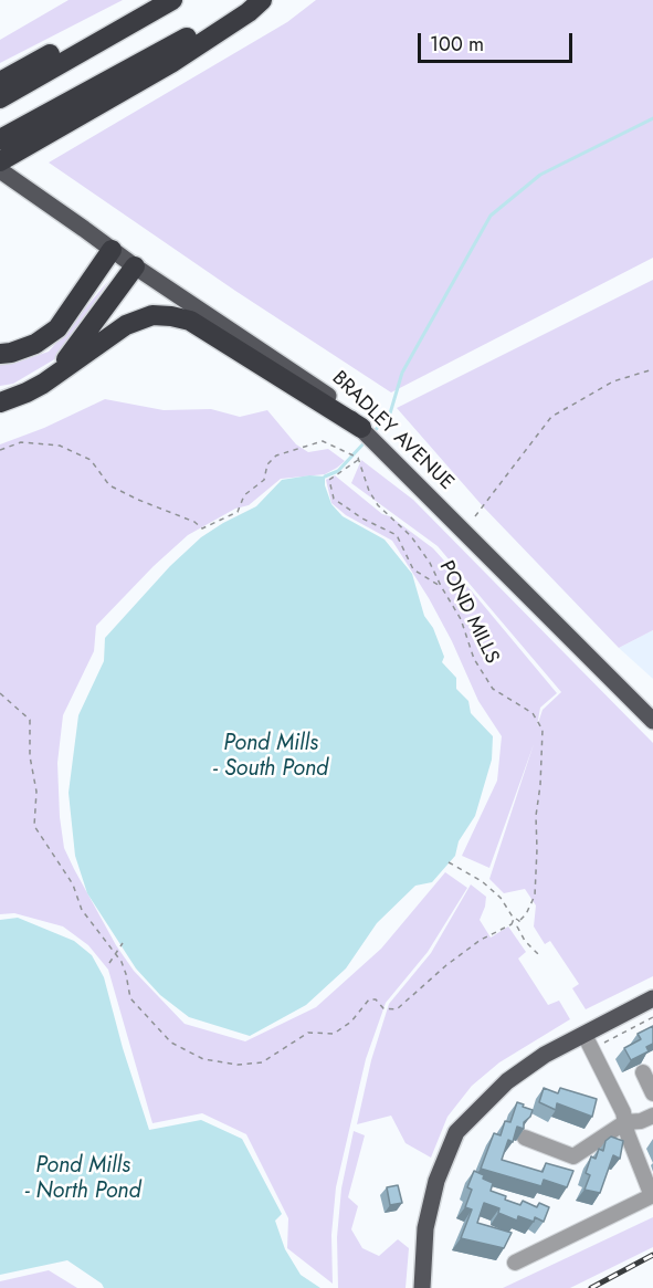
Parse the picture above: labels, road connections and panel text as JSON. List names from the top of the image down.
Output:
{
  "streets": {
    "main road": ["BRADLEY AVENUE"],
    "path": ["POND MILLS"]
  },
  "water": ["Pond Mills - South Pond", "Pond Mills - North Pond"],
  "scale_bar": "100 m"
}
